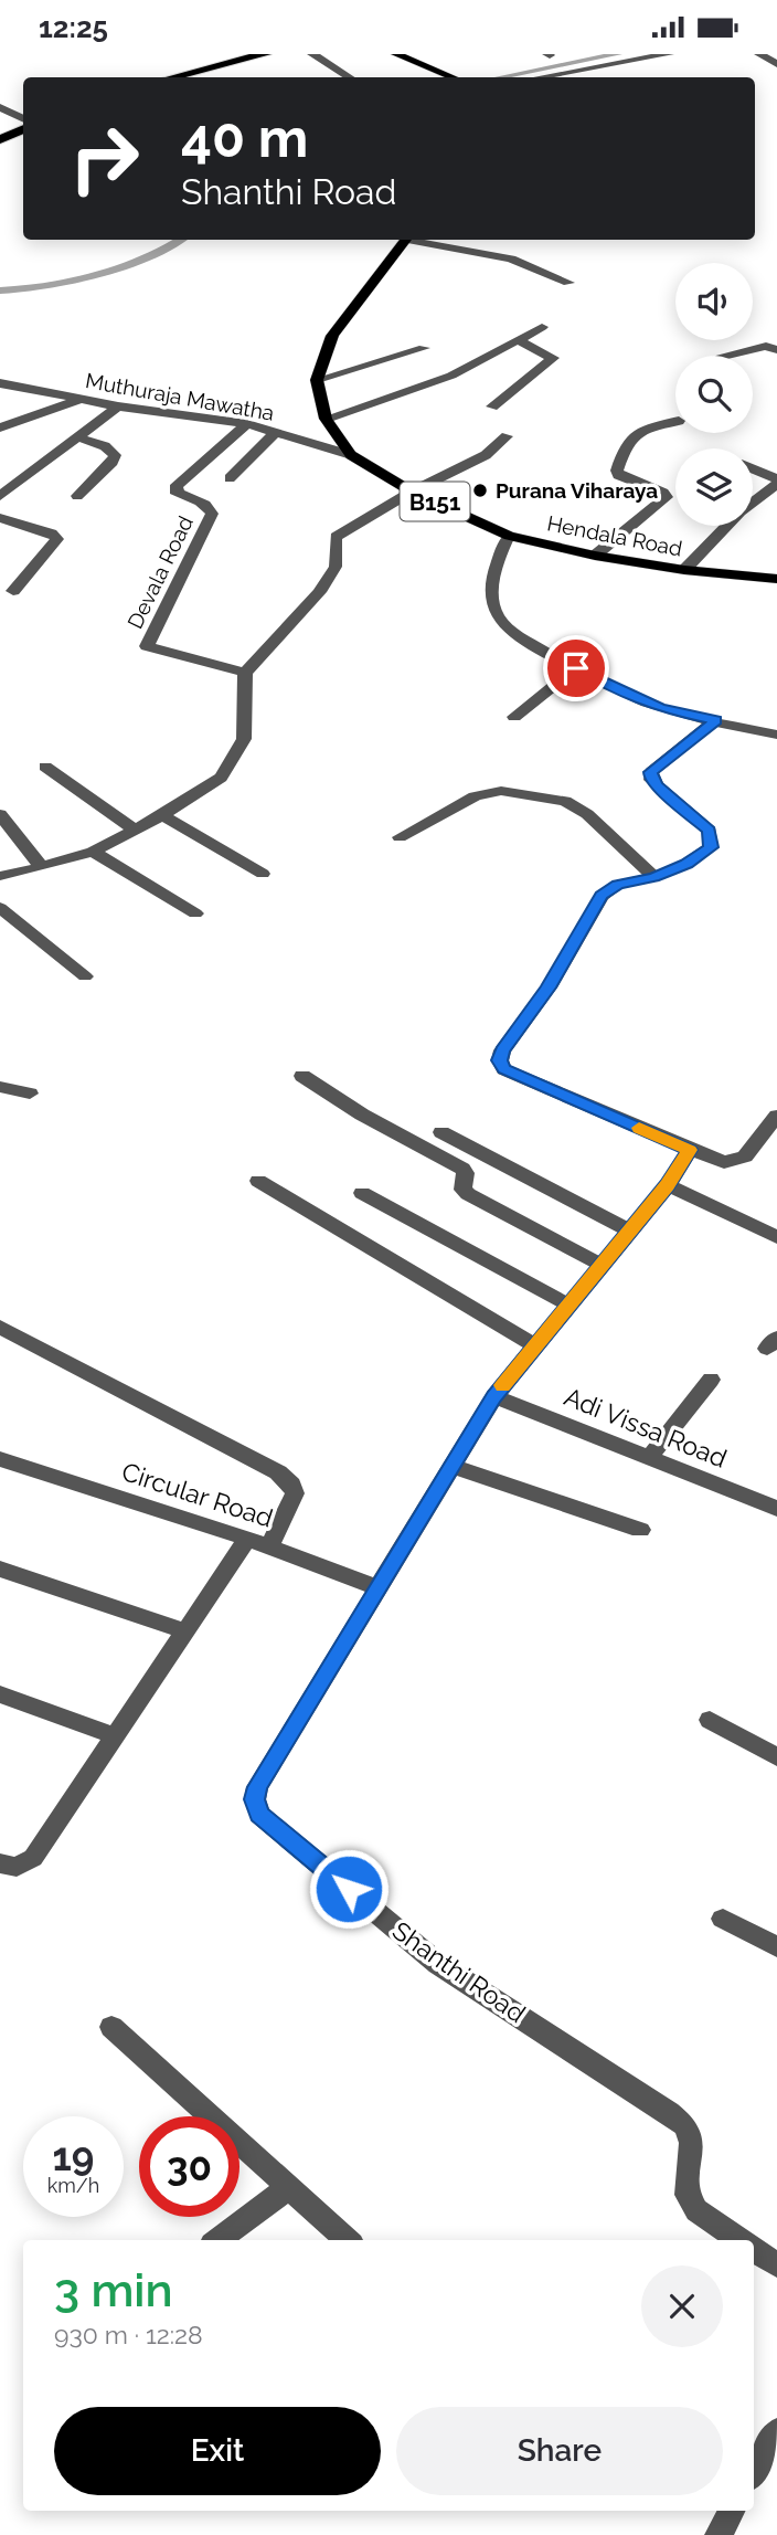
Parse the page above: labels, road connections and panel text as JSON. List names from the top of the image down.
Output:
{
  "streets": {
    "main road": ["B151", "Hendala Road"],
    "street": [
      "Muthuraja Mawatha",
      "Devala Road",
      "Adi Vissa Road",
      "Circular Road",
      "Shanthi Road"
    ]
  },
  "crossings": [
    ["Muthuraja Mawatha", "Hendala Road"],
    ["Muthuraja Mawatha", "Devala Road"],
    ["Adi Vissa Road", "Shanthi Road"],
    ["Circular Road", "Shanthi Road"]
  ],
  "places": ["Purana Viharaya"],
  "page": {
    "status": "12:25",
    "turn": ["40 m", "Shanthi Road"],
    "speed": "19 km/h",
    "limit": "30",
    "heading": ["3 min", "930 m · 12:28"],
    "buttons": ["Exit", "Share"]
  }
}
